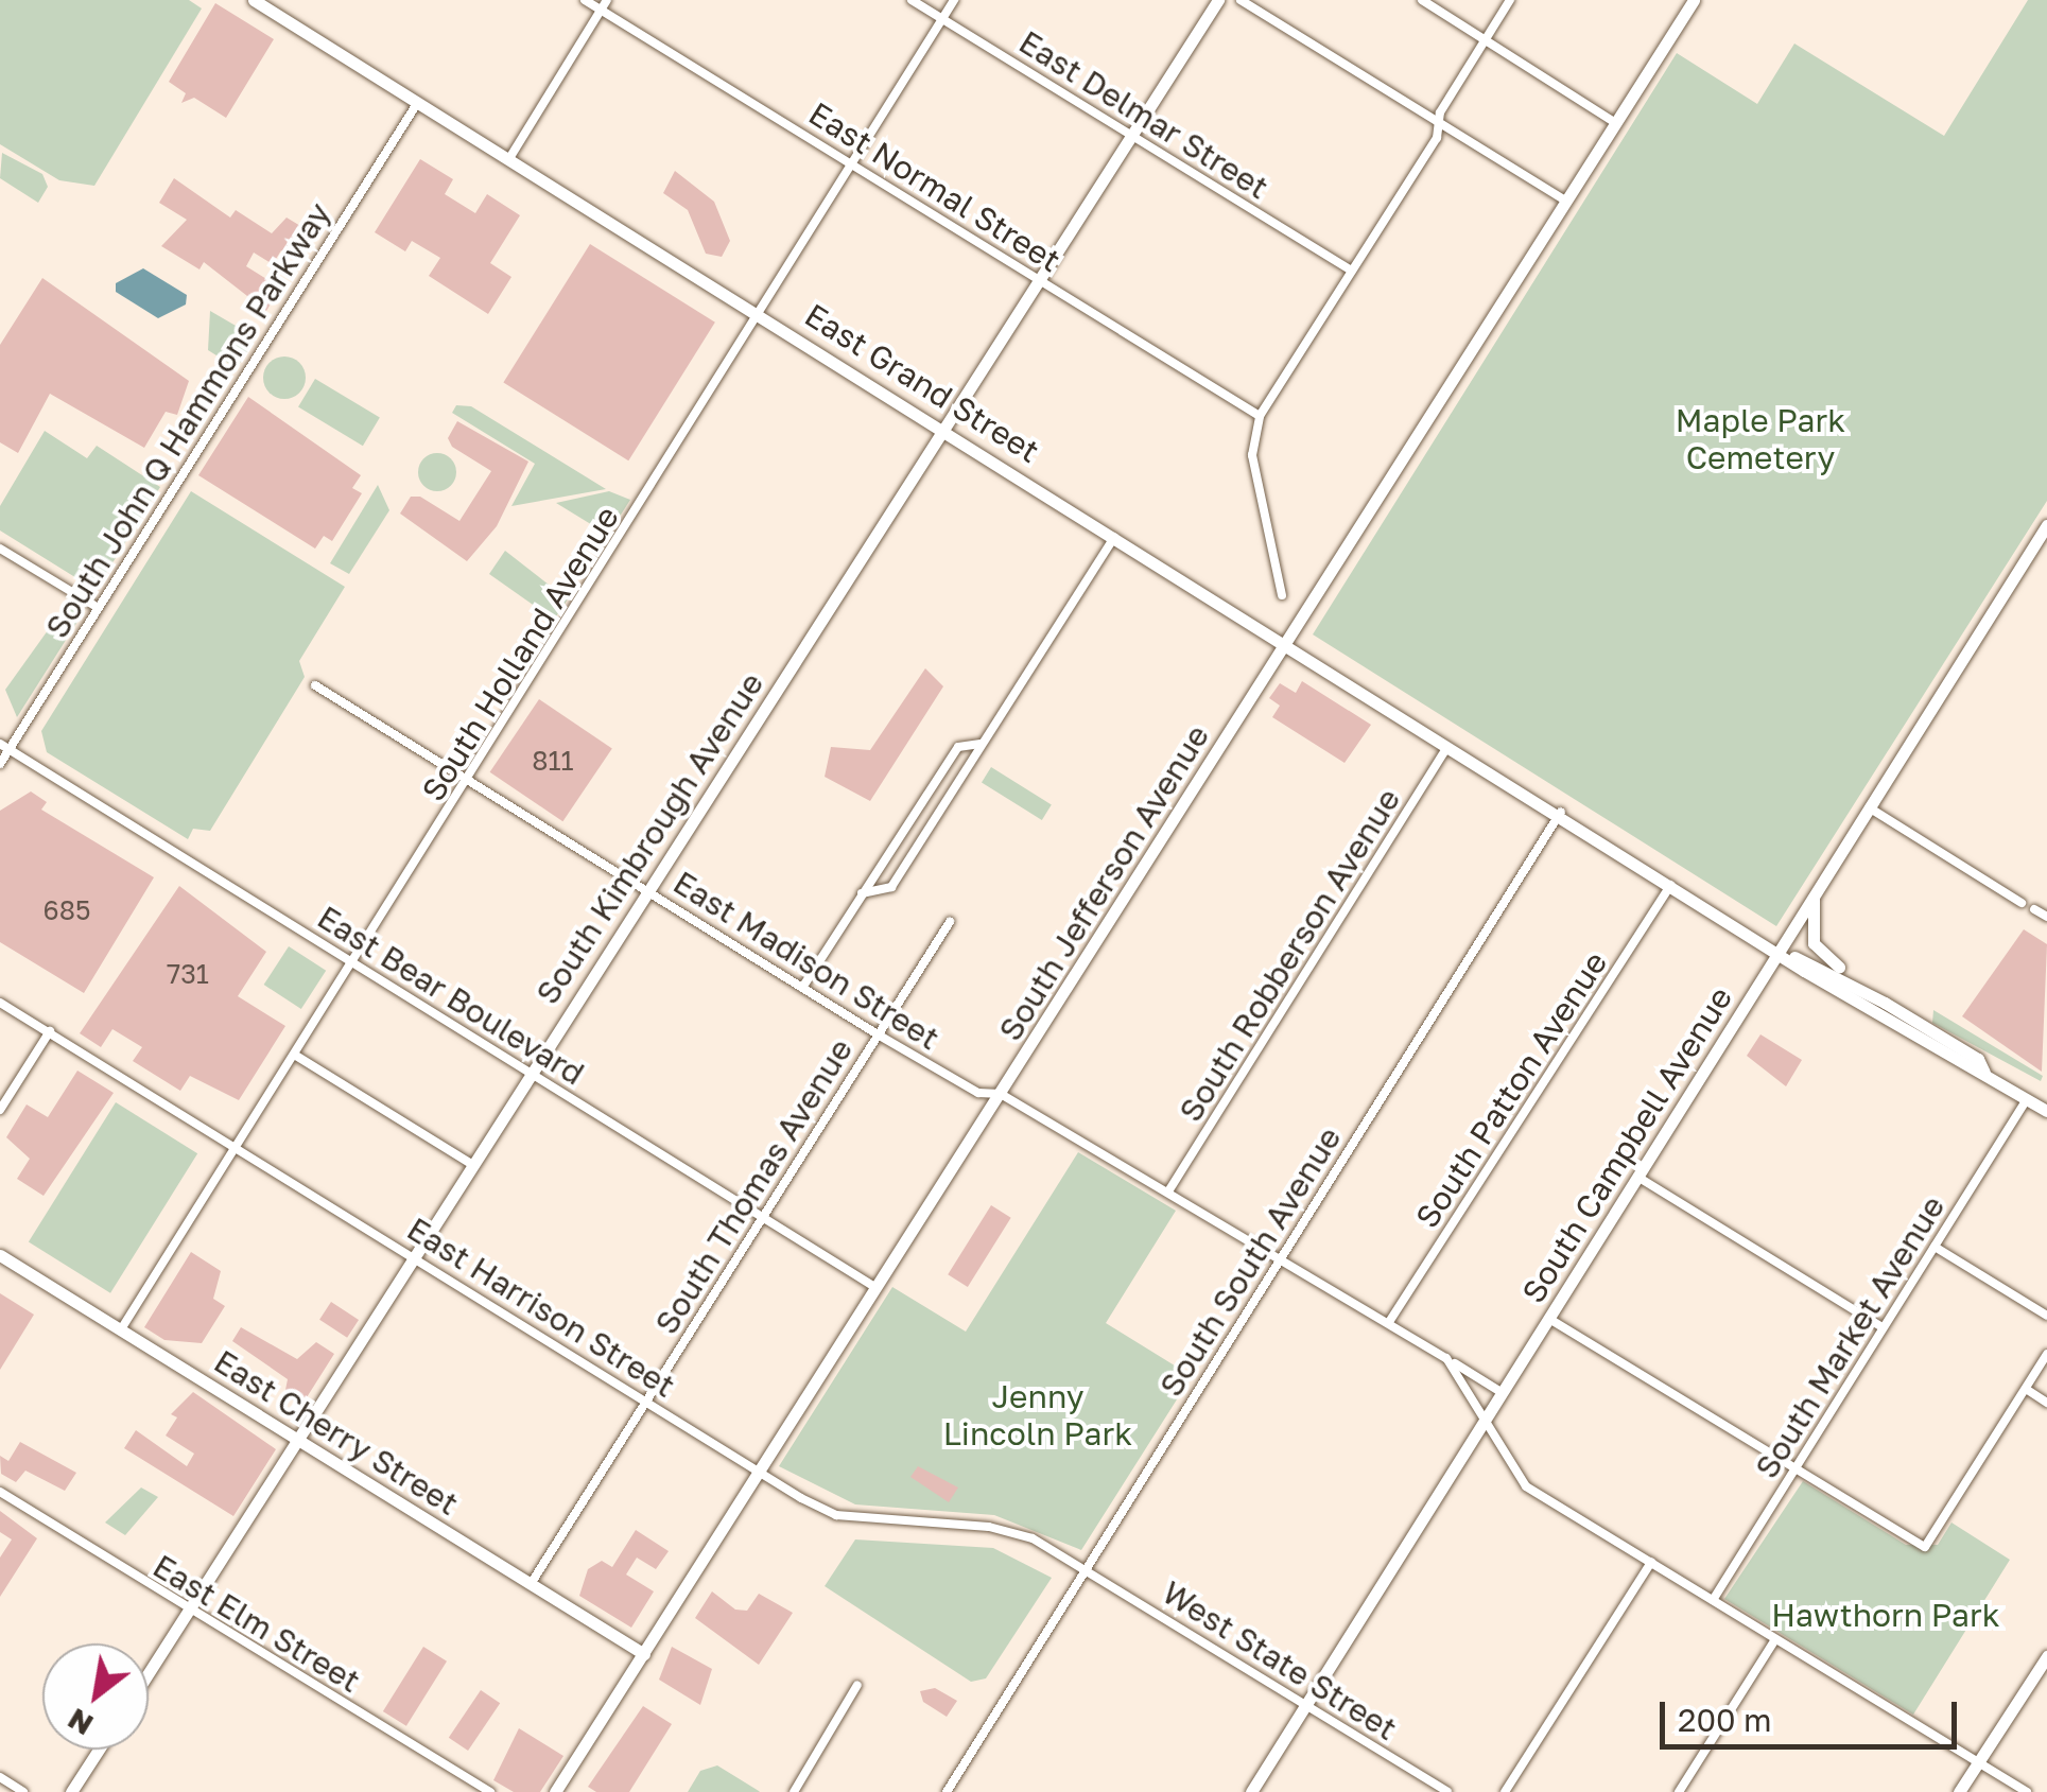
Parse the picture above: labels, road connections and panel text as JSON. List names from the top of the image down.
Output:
{
  "streets": {
    "main road": [
      "East Grand Street",
      "South Kimbrough Avenue",
      "South Jefferson Avenue",
      "South Campbell Avenue",
      "East Cherry Street"
    ],
    "street": [
      "East Delmar Street",
      "East Normal Street",
      "South John Q Hammons Parkway",
      "South Holland Avenue",
      "South Robberson Avenue",
      "East Madison Street",
      "East Bear Boulevard",
      "South Patton Avenue",
      "South Thomas Avenue",
      "South South Avenue",
      "East Harrison Street",
      "South Market Avenue",
      "East Elm Street",
      "West State Street"
    ]
  },
  "crossings": [
    ["East Delmar Street", "South Holland Avenue"],
    ["East Delmar Street", "South Kimbrough Avenue"],
    ["East Normal Street", "South Holland Avenue"],
    ["East Normal Street", "South Kimbrough Avenue"],
    ["East Grand Street", "South John Q Hammons Parkway"],
    ["East Grand Street", "South Holland Avenue"],
    ["East Grand Street", "South Kimbrough Avenue"],
    ["East Grand Street", "South Jefferson Avenue"],
    ["East Grand Street", "South Robberson Avenue"],
    ["East Grand Street", "South Patton Avenue"],
    ["East Grand Street", "South Campbell Avenue"],
    ["East Grand Street", "South South Avenue"],
    ["South John Q Hammons Parkway", "East Bear Boulevard"],
    ["South Holland Avenue", "East Madison Street"],
    ["South Holland Avenue", "East Bear Boulevard"],
    ["South Holland Avenue", "East Harrison Street"],
    ["South Holland Avenue", "East Cherry Street"],
    ["South Kimbrough Avenue", "East Madison Street"],
    ["South Kimbrough Avenue", "East Bear Boulevard"],
    ["South Kimbrough Avenue", "East Harrison Street"],
    ["South Kimbrough Avenue", "East Cherry Street"],
    ["South Kimbrough Avenue", "East Elm Street"],
    ["South Jefferson Avenue", "East Madison Street"],
    ["South Jefferson Avenue", "East Bear Boulevard"],
    ["South Jefferson Avenue", "East Harrison Street"],
    ["South Jefferson Avenue", "East Cherry Street"],
    ["South Robberson Avenue", "East Madison Street"],
    ["East Madison Street", "South Patton Avenue"],
    ["East Madison Street", "South Campbell Avenue"],
    ["East Madison Street", "South Thomas Avenue"],
    ["East Madison Street", "South South Avenue"],
    ["East Bear Boulevard", "South Thomas Avenue"],
    ["South Campbell Avenue", "West State Street"],
    ["South Thomas Avenue", "East Harrison Street"],
    ["South Thomas Avenue", "East Cherry Street"],
    ["South South Avenue", "East Harrison Street"],
    ["South South Avenue", "West State Street"],
    ["East Harrison Street", "West State Street"]
  ],
  "parks": ["Maple Park Cemetery", "Jenny Lincoln Park", "Hawthorn Park"],
  "house_numbers": ["811", "685", "731"],
  "scale_bar": "200 m",
  "north": "bottom left"
}
